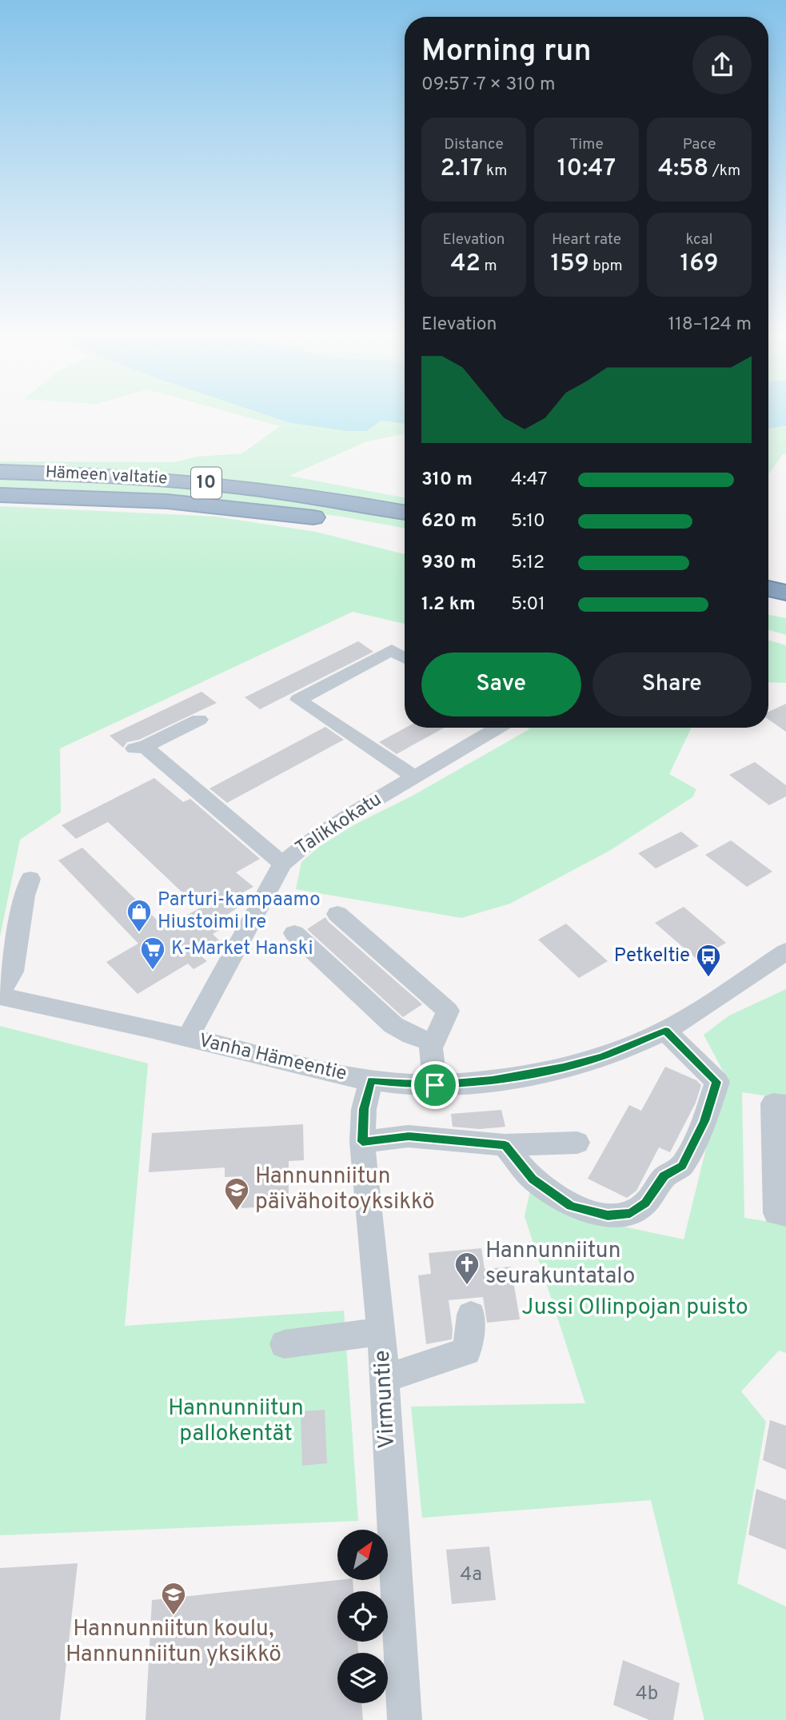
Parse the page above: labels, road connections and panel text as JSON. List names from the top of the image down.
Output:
{
  "streets": {
    "highway": ["Hämeen valtatie", "10"],
    "street": ["Talikkokatu", "Vanha Hämeentie", "Virmuntie"]
  },
  "crossings": [
    ["Talikkokatu", "Vanha Hämeentie"],
    ["Vanha Hämeentie", "Virmuntie"]
  ],
  "parks": ["Jussi Ollinpojan puisto", "Hannunniitun pallokentät"],
  "places": {
    "shop": ["Parturi-kampaamo Hiustoimi Ire"],
    "supermarket": ["K-Market Hanski"],
    "bus stop": ["Petkeltie"],
    "school or university": ["Hannunniitun päivähoitoyksikkö", "Hannunniitun koulu, Hannunniitun yksikkö"],
    "church": ["Hannunniitun seurakuntatalo"]
  },
  "house_numbers": ["4a", "4b"],
  "north": "top right",
  "page": {
    "heading": ["Morning run", "09:57 · 7 × 310 m"],
    "stats": [
      ["Distance", "2.17 km"],
      ["Time", "10:47"],
      ["Pace", "4:58 /km"],
      ["Elevation", "42 m"],
      ["Heart rate", "159 bpm"],
      ["kcal", "169"]
    ],
    "chart": ["Elevation", "118–124 m"],
    "list": [
      {
        "name": "310 m",
        "note": "4:47"
      },
      {
        "name": "620 m",
        "note": "5:10"
      },
      {
        "name": "930 m",
        "note": "5:12"
      },
      {
        "name": "1.2 km",
        "note": "5:01"
      }
    ],
    "buttons": ["Save", "Share"]
  }
}
